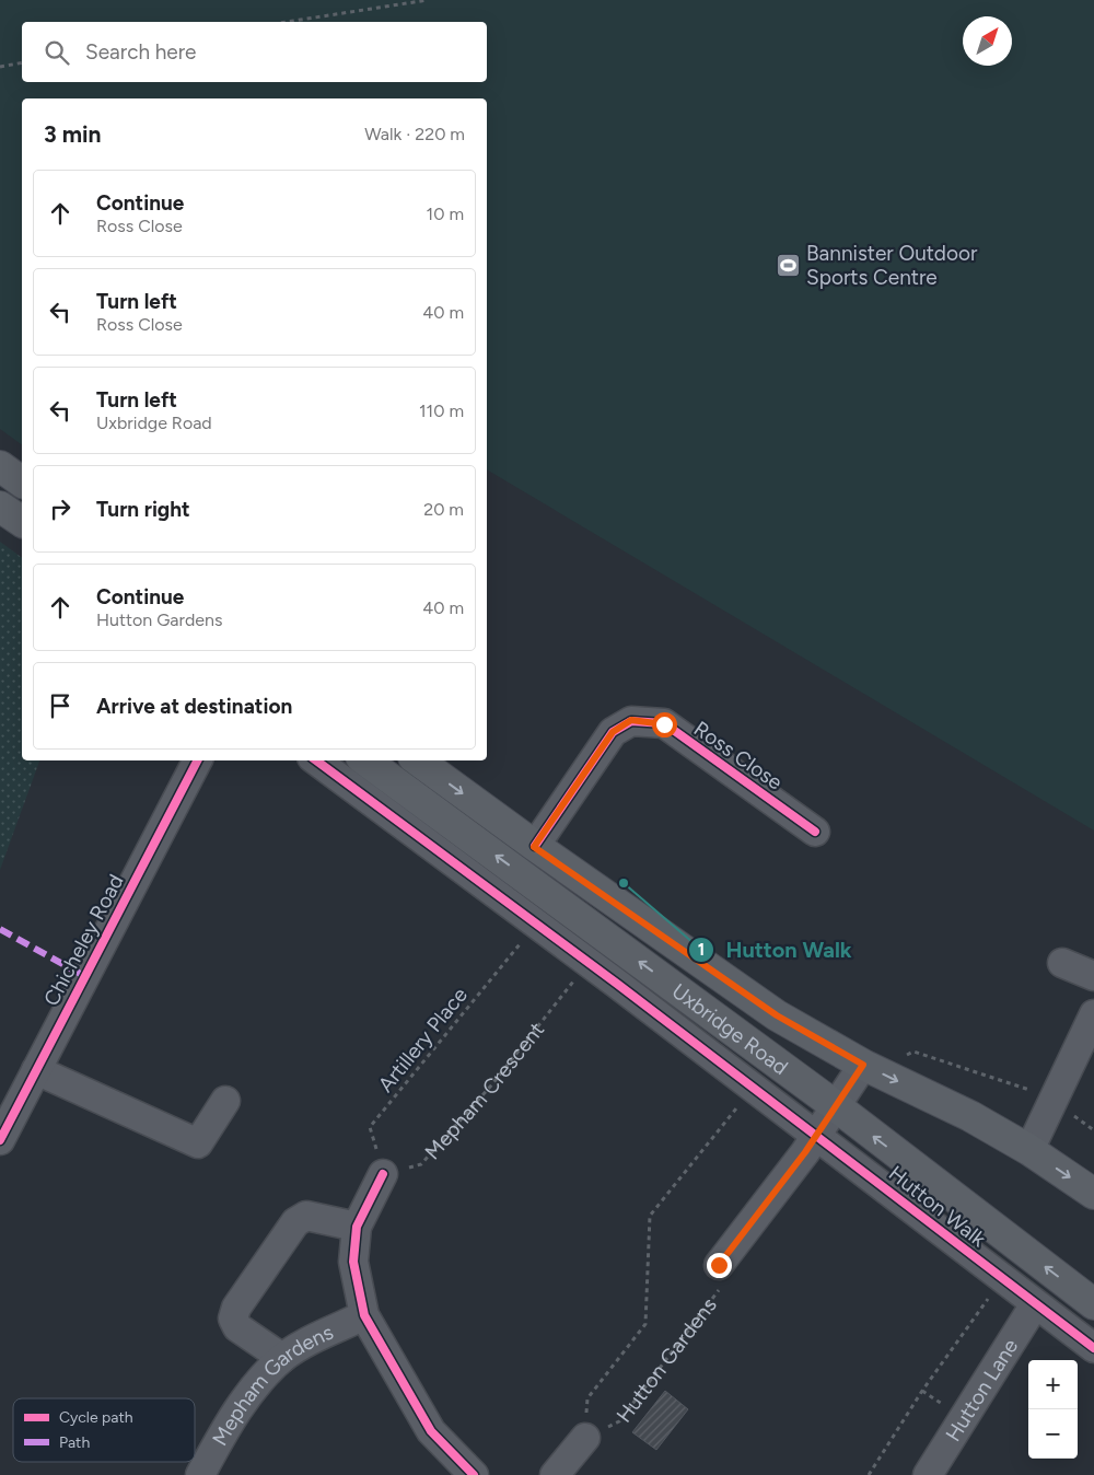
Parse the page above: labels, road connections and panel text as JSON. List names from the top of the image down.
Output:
{
  "streets": {
    "main road": ["Uxbridge Road"],
    "street": [
      "Ross Close",
      "Chicheley Road",
      "Hutton Walk",
      "Mepham Gardens",
      "Hutton Lane"
    ],
    "path": ["Artillery Place", "Mepham Crescent", "Hutton Gardens"]
  },
  "crossings": [
    ["Ross Close", "Uxbridge Road"],
    ["Artillery Place", "Mepham Crescent"],
    ["Hutton Walk", "Hutton Lane"]
  ],
  "places": {
    "sports": ["Bannister Outdoor Sports Centre"],
    "other": ["Hutton Walk"]
  },
  "legend": ["Cycle path", "Path"],
  "north": "top right",
  "page": {
    "search": "Search here",
    "heading": ["3 min", "Walk · 220 m"],
    "list": [
      ["Continue", "Ross Close", "10 m"],
      ["Turn left", "Ross Close", "40 m"],
      ["Turn left", "Uxbridge Road", "110 m"],
      ["Turn right", "20 m"],
      ["Continue", "Hutton Gardens", "40 m"],
      "Arrive at destination"
    ],
    "map_buttons": ["+", "−"]
  }
}
